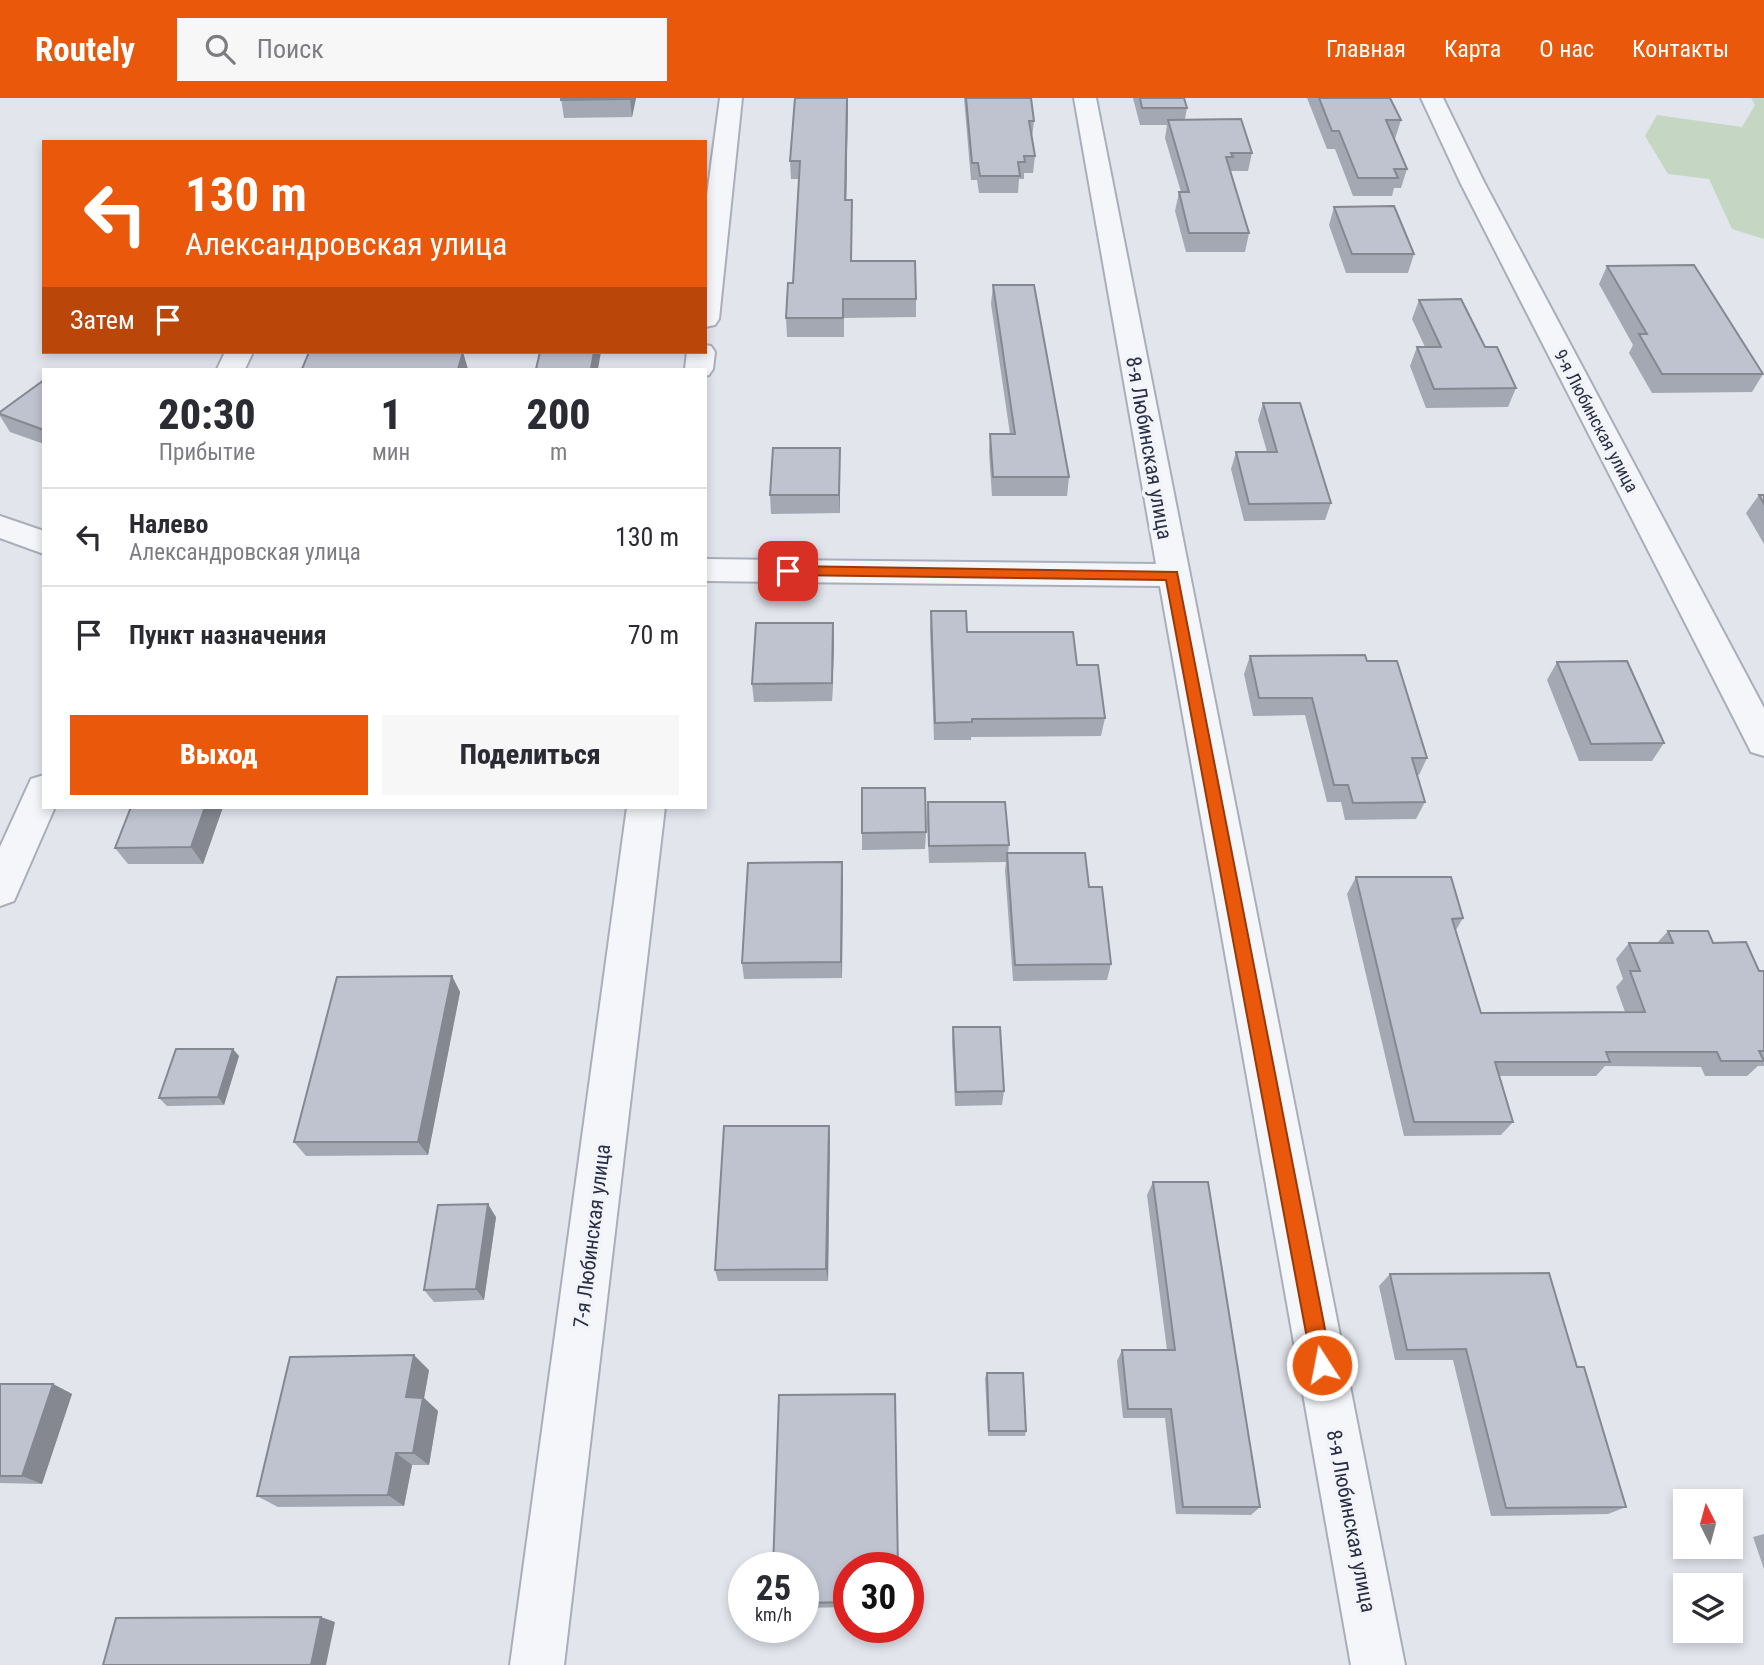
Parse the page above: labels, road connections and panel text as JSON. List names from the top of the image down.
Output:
{
  "streets": {
    "street": ["9-я Любинская улица", "8-я Любинская улица", "7-я Любинская улица"]
  },
  "north": "top",
  "page": {
    "header": "Routely",
    "search": "Поиск",
    "nav": [
      "Главная",
      "Карта",
      "О нас",
      "Контакты"
    ],
    "turn": ["130 m", "Александровская улица"],
    "then": "Затем",
    "eta": [
      "20:30",
      "Прибытие",
      "1",
      "мин",
      "200",
      "m"
    ],
    "list": [
      {
        "name": "Налево",
        "note": "Александровская улица",
        "value": "130 m"
      },
      {
        "name": "Пункт назначения",
        "value": "70 m"
      }
    ],
    "buttons": ["Выход", "Поделиться"],
    "speed": "25 km/h",
    "limit": "30"
  }
}
